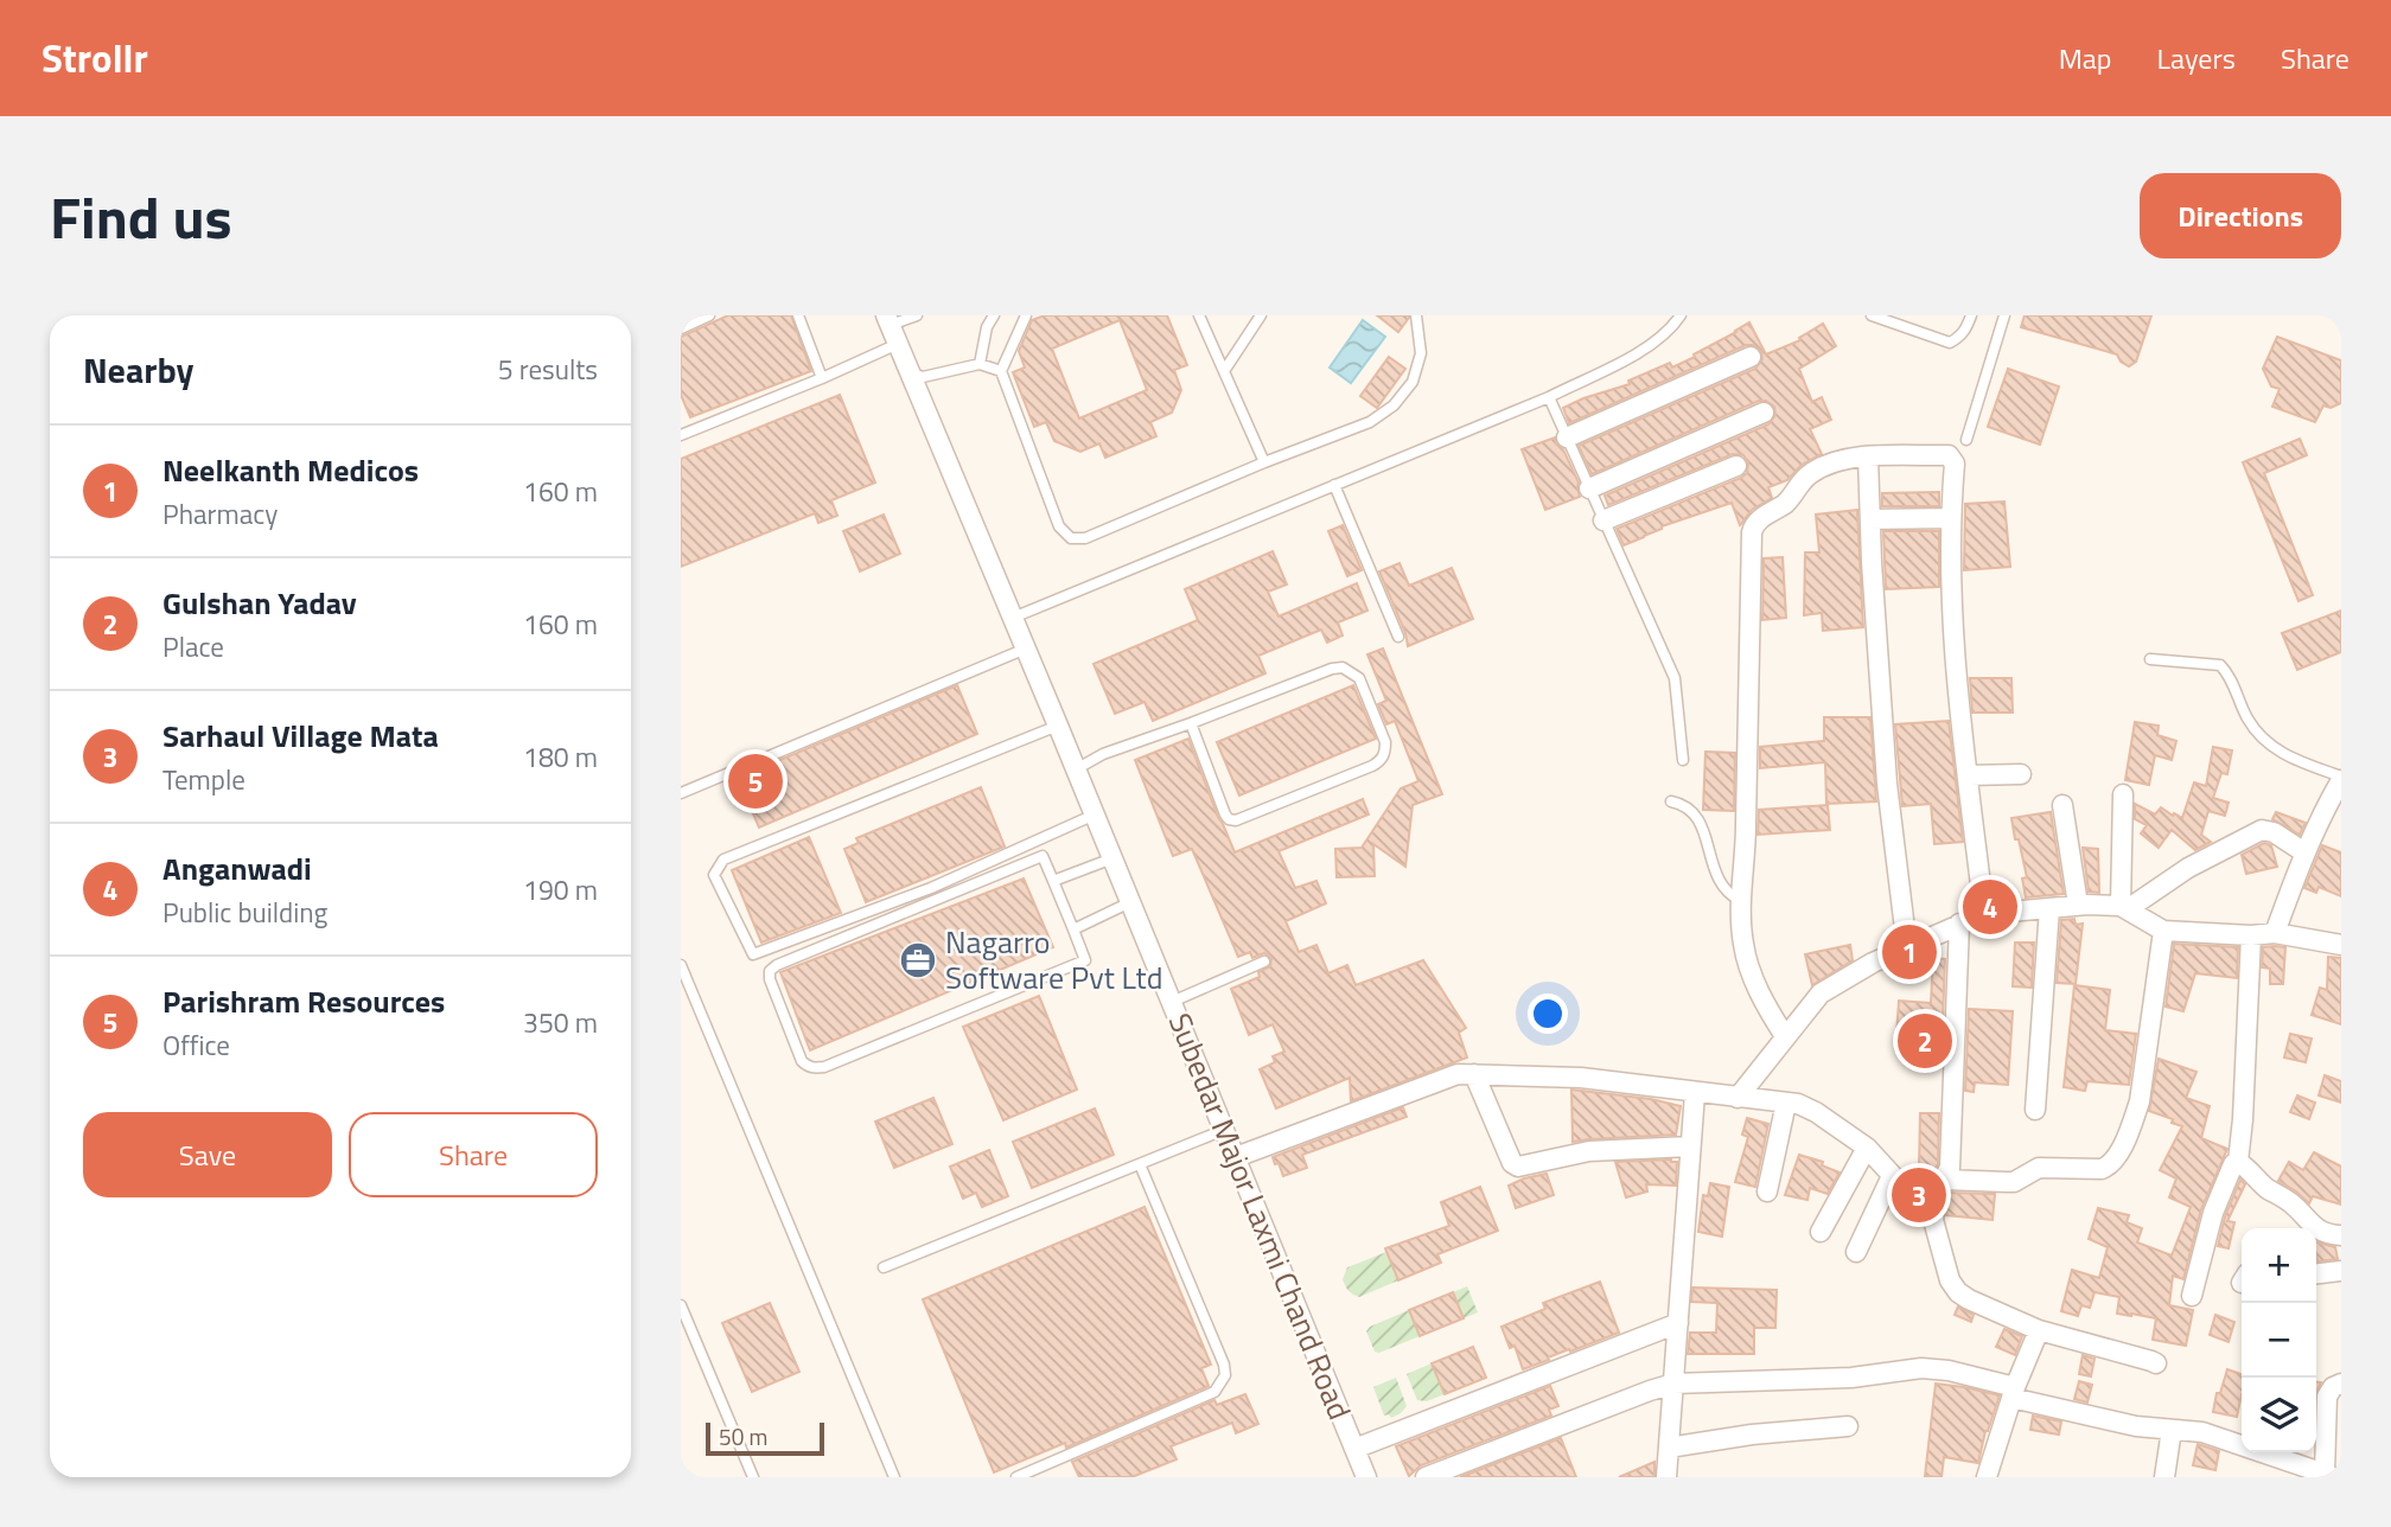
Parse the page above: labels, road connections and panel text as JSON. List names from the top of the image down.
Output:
{
  "streets": {
    "street": ["Subedar Major Laxmi Chand Road"]
  },
  "places": {
    "office": ["Nagarro Software Pvt Ltd"]
  },
  "scale_bar": "50 m",
  "page": {
    "header": "Strollr",
    "nav": ["Map", "Layers", "Share"],
    "title": "Find us",
    "buttons": [
      "Directions",
      ["Save", "Share"]
    ],
    "heading": ["Nearby", "5 results"],
    "list": [
      {
        "mark": "1",
        "name": "Neelkanth Medicos",
        "note": "Pharmacy",
        "value": "160 m"
      },
      {
        "mark": "2",
        "name": "Gulshan Yadav",
        "note": "Place",
        "value": "160 m"
      },
      {
        "mark": "3",
        "name": "Sarhaul Village Mata",
        "note": "Temple",
        "value": "180 m"
      },
      {
        "mark": "4",
        "name": "Anganwadi",
        "note": "Public building",
        "value": "190 m"
      },
      {
        "mark": "5",
        "name": "Parishram Resources",
        "note": "Office",
        "value": "350 m"
      }
    ],
    "pins": [
      "5",
      "4",
      "1",
      "2",
      "3"
    ],
    "map_buttons": ["+", "−"],
    "scale": "50 m"
  }
}
